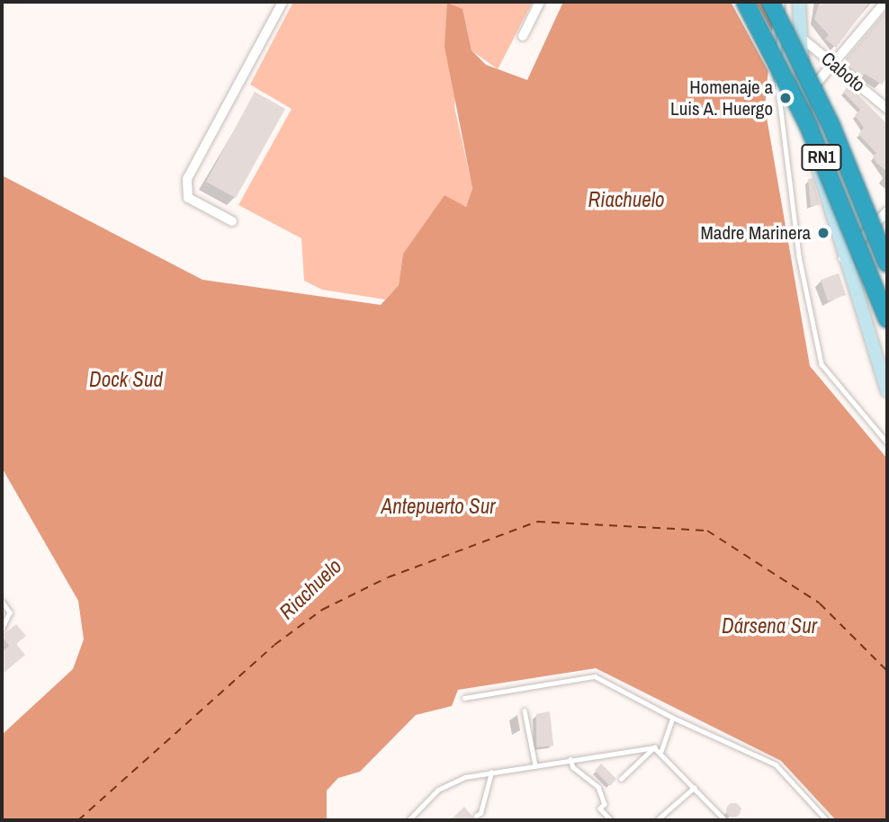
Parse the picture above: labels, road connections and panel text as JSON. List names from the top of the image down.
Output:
{
  "streets": {
    "highway": ["RN1"],
    "street": ["Caboto"]
  },
  "water": [
    "Riachuelo",
    "Dock Sud",
    "Antepuerto Sur",
    "Dársena Sur"
  ],
  "places": ["Homenaje a Luis A. Huergo", "Madre Marinera"]
}
